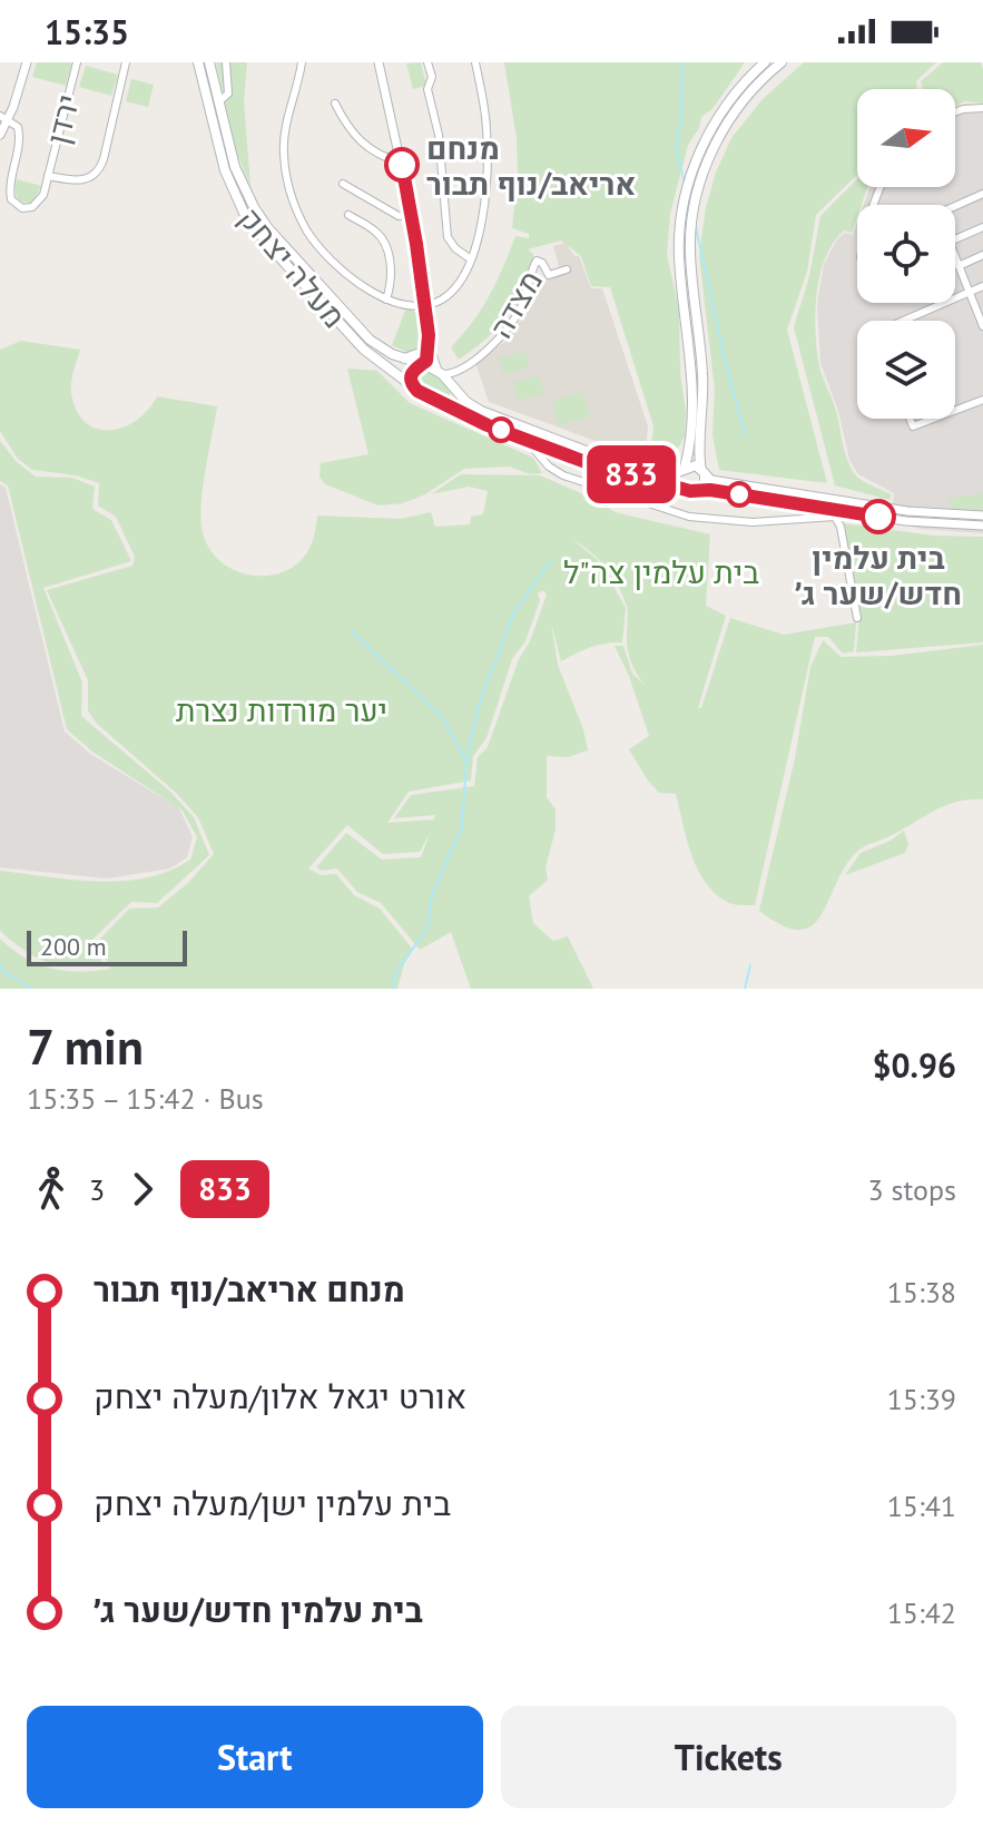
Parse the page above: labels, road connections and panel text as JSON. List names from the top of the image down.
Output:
{
  "streets": {
    "main road": ["מעלה יצחק"],
    "street": ["ירדן", "מצדה"]
  },
  "crossings": [
    ["מעלה יצחק", "מצדה"]
  ],
  "parks": ["בית עלמין צה\"ל", "יער מורדות נצרת"],
  "places": ["מנחם אריאב/נוף תבור", "בית עלמין חדש/שער ג׳"],
  "lines": ["bus line 833"],
  "scale_bar": "200 m",
  "north": "right",
  "page": {
    "status": "15:35",
    "on_map": "833",
    "scale": "200 m",
    "heading": ["7 min", "15:35 – 15:42 · Bus", "$0.96"],
    "legs": ["3", "833", "3 stops"],
    "list": [
      {
        "name": "מנחם אריאב/נוף תבור",
        "value": "15:38"
      },
      {
        "name": "אורט יגאל אלון/מעלה יצחק",
        "value": "15:39"
      },
      {
        "name": "בית עלמין ישן/מעלה יצחק",
        "value": "15:41"
      },
      {
        "name": "בית עלמין חדש/שער ג׳",
        "value": "15:42"
      }
    ],
    "buttons": ["Start", "Tickets"]
  }
}
